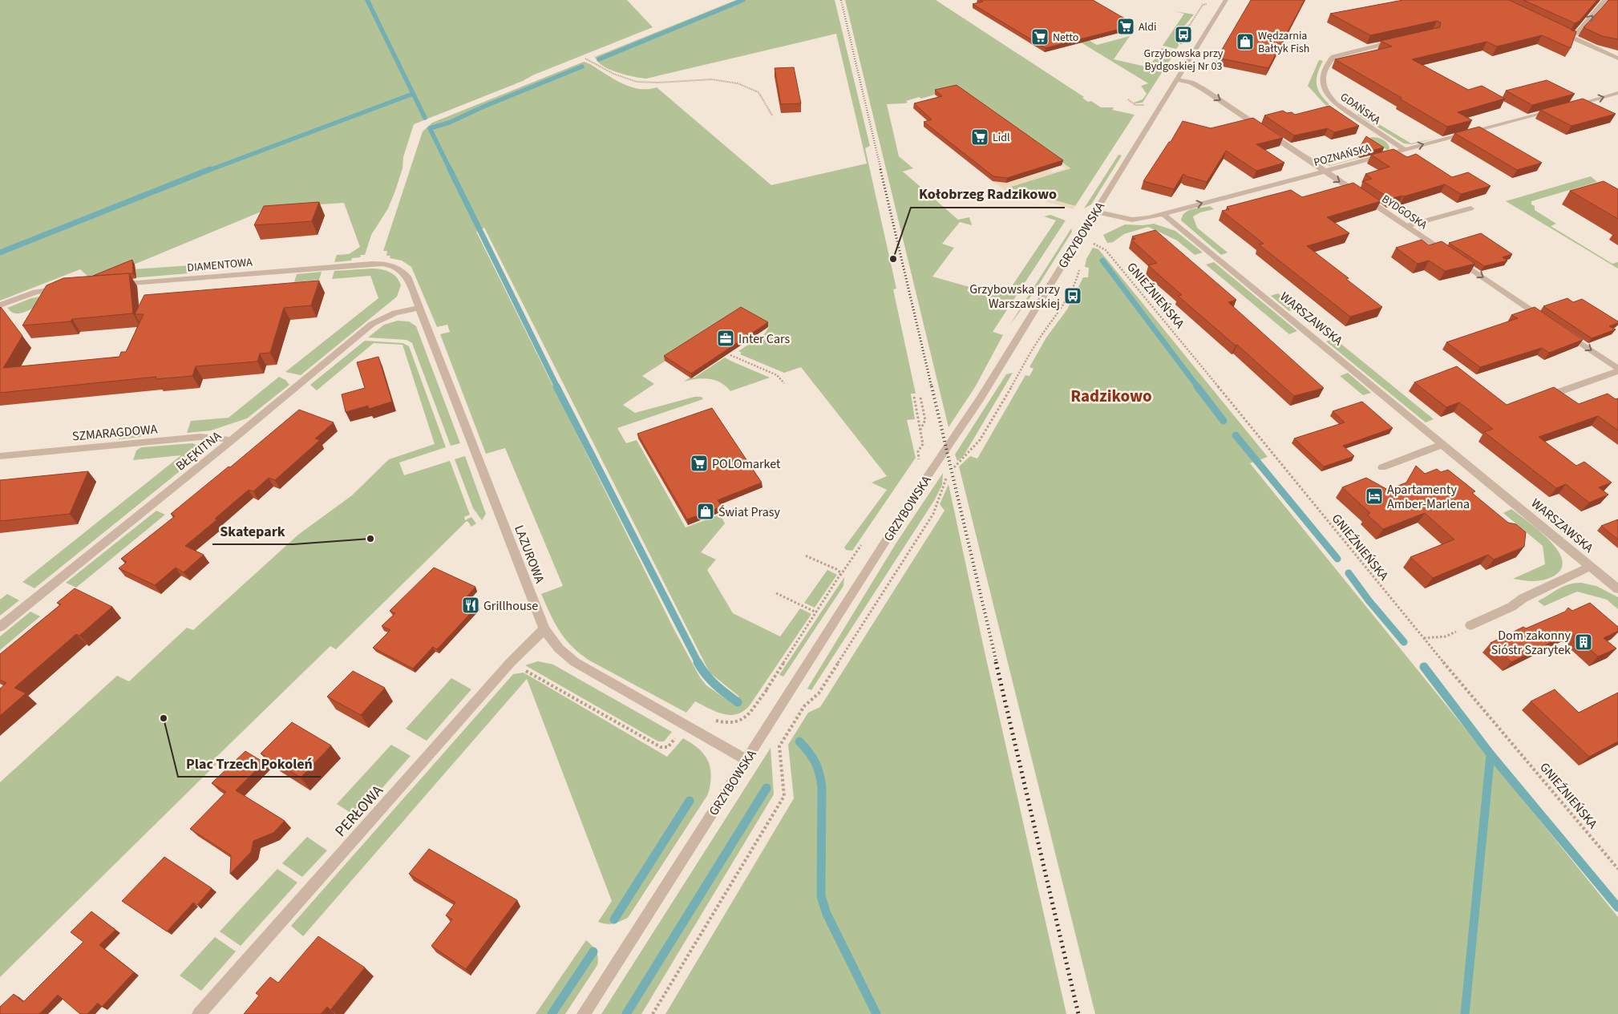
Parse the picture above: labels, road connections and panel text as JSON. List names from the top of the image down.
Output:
{
  "streets": {
    "street": [
      "GDAŃSKA",
      "POZNAŃSKA",
      "BYDGOSKA",
      "GRZYBOWSKA",
      "DIAMENTOWA",
      "WARSZAWSKA",
      "SZMARAGDOWA",
      "BŁĘKITNA",
      "LAZUROWA",
      "PERŁOWA"
    ],
    "path": ["GNIEŹNIEŃSKA"]
  },
  "crossings": [
    ["GDAŃSKA", "POZNAŃSKA"],
    ["POZNAŃSKA", "BYDGOSKA"],
    ["POZNAŃSKA", "GRZYBOWSKA"],
    ["POZNAŃSKA", "WARSZAWSKA"],
    ["BYDGOSKA", "GRZYBOWSKA"],
    ["GRZYBOWSKA", "LAZUROWA"],
    ["DIAMENTOWA", "BŁĘKITNA"],
    ["DIAMENTOWA", "LAZUROWA"],
    ["SZMARAGDOWA", "BŁĘKITNA"],
    ["BŁĘKITNA", "LAZUROWA"],
    ["LAZUROWA", "PERŁOWA"]
  ],
  "one_way": ["POZNAŃSKA", "BYDGOSKA"],
  "districts": ["Radzikowo"],
  "places": {
    "supermarket": [
      "Aldi",
      "Netto",
      "Lidl",
      "POLOmarket"
    ],
    "bus stop": ["Grzybowska przy Bydgoskiej Nr 03", "Grzybowska przy Warszawskiej"],
    "shop": ["Wędzarnia Bałtyk Fish", "Świat Prasy"],
    "other": ["Kołobrzeg Radzikowo", "Skatepark", "Plac Trzech Pokoleń"],
    "office": ["Inter Cars"],
    "hotel": ["Apartamenty Amber-Marlena"],
    "restaurant": ["Grillhouse"],
    "building": ["Dom zakonny Sióstr Szarytek"]
  }
}
